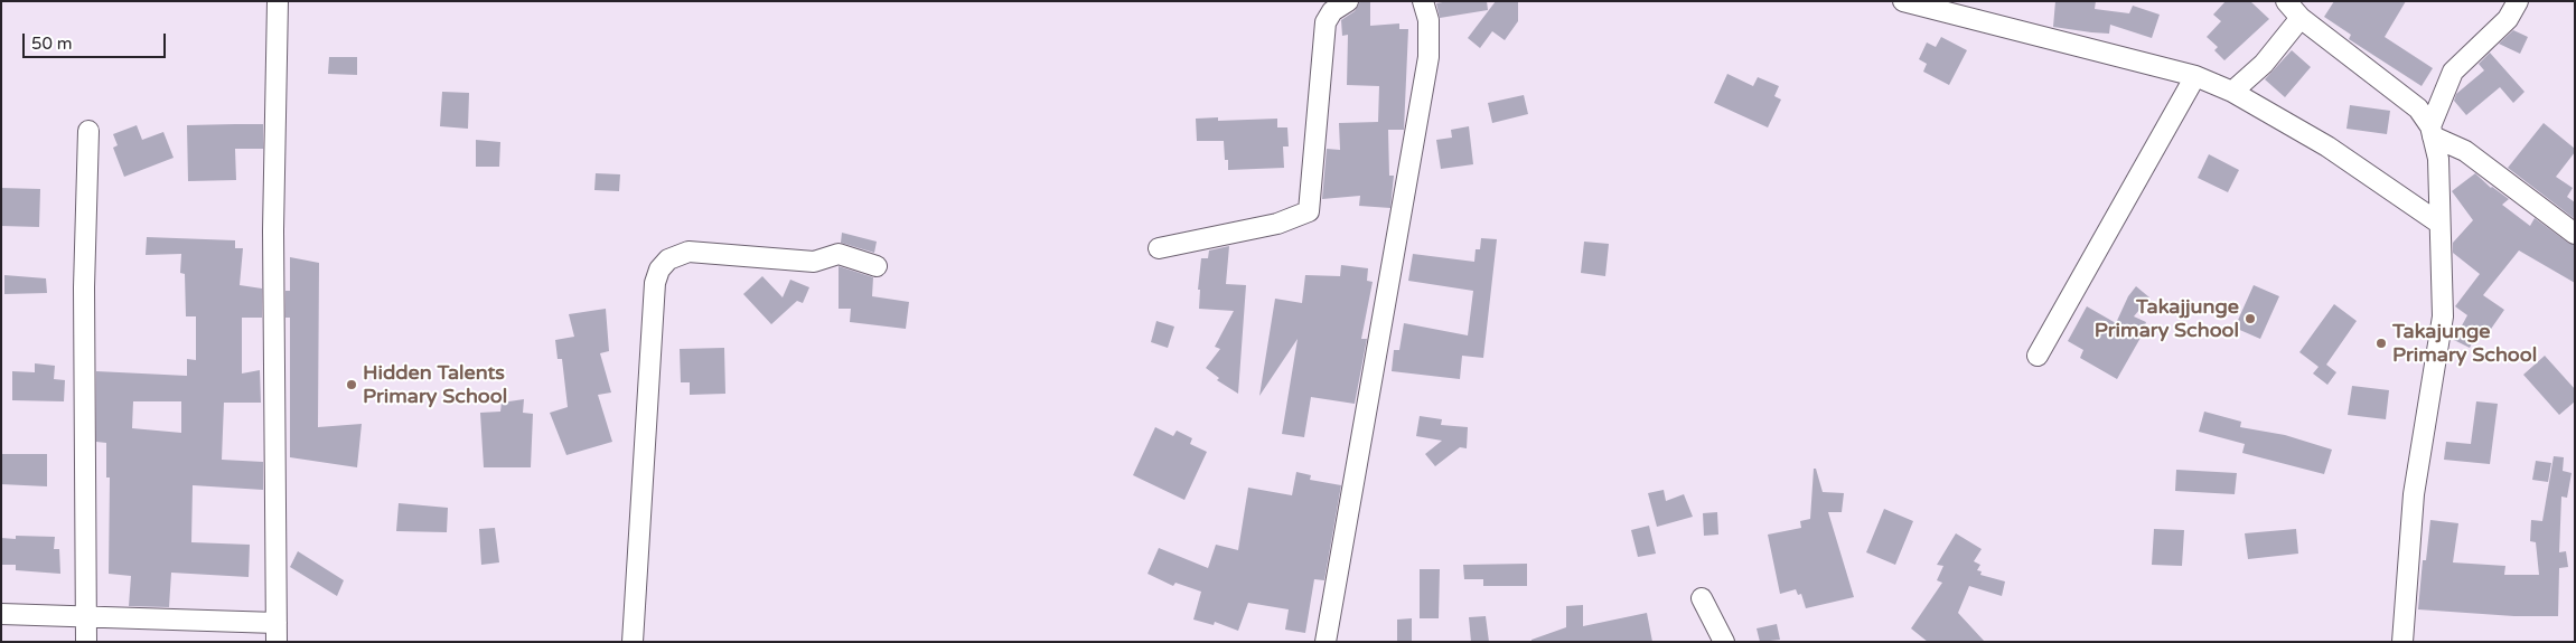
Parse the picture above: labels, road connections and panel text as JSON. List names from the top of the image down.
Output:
{
  "places": ["Takajjunge Primary School", "Takajunge Primary School", "Hidden Talents Primary School"],
  "scale_bar": "50 m"
}
